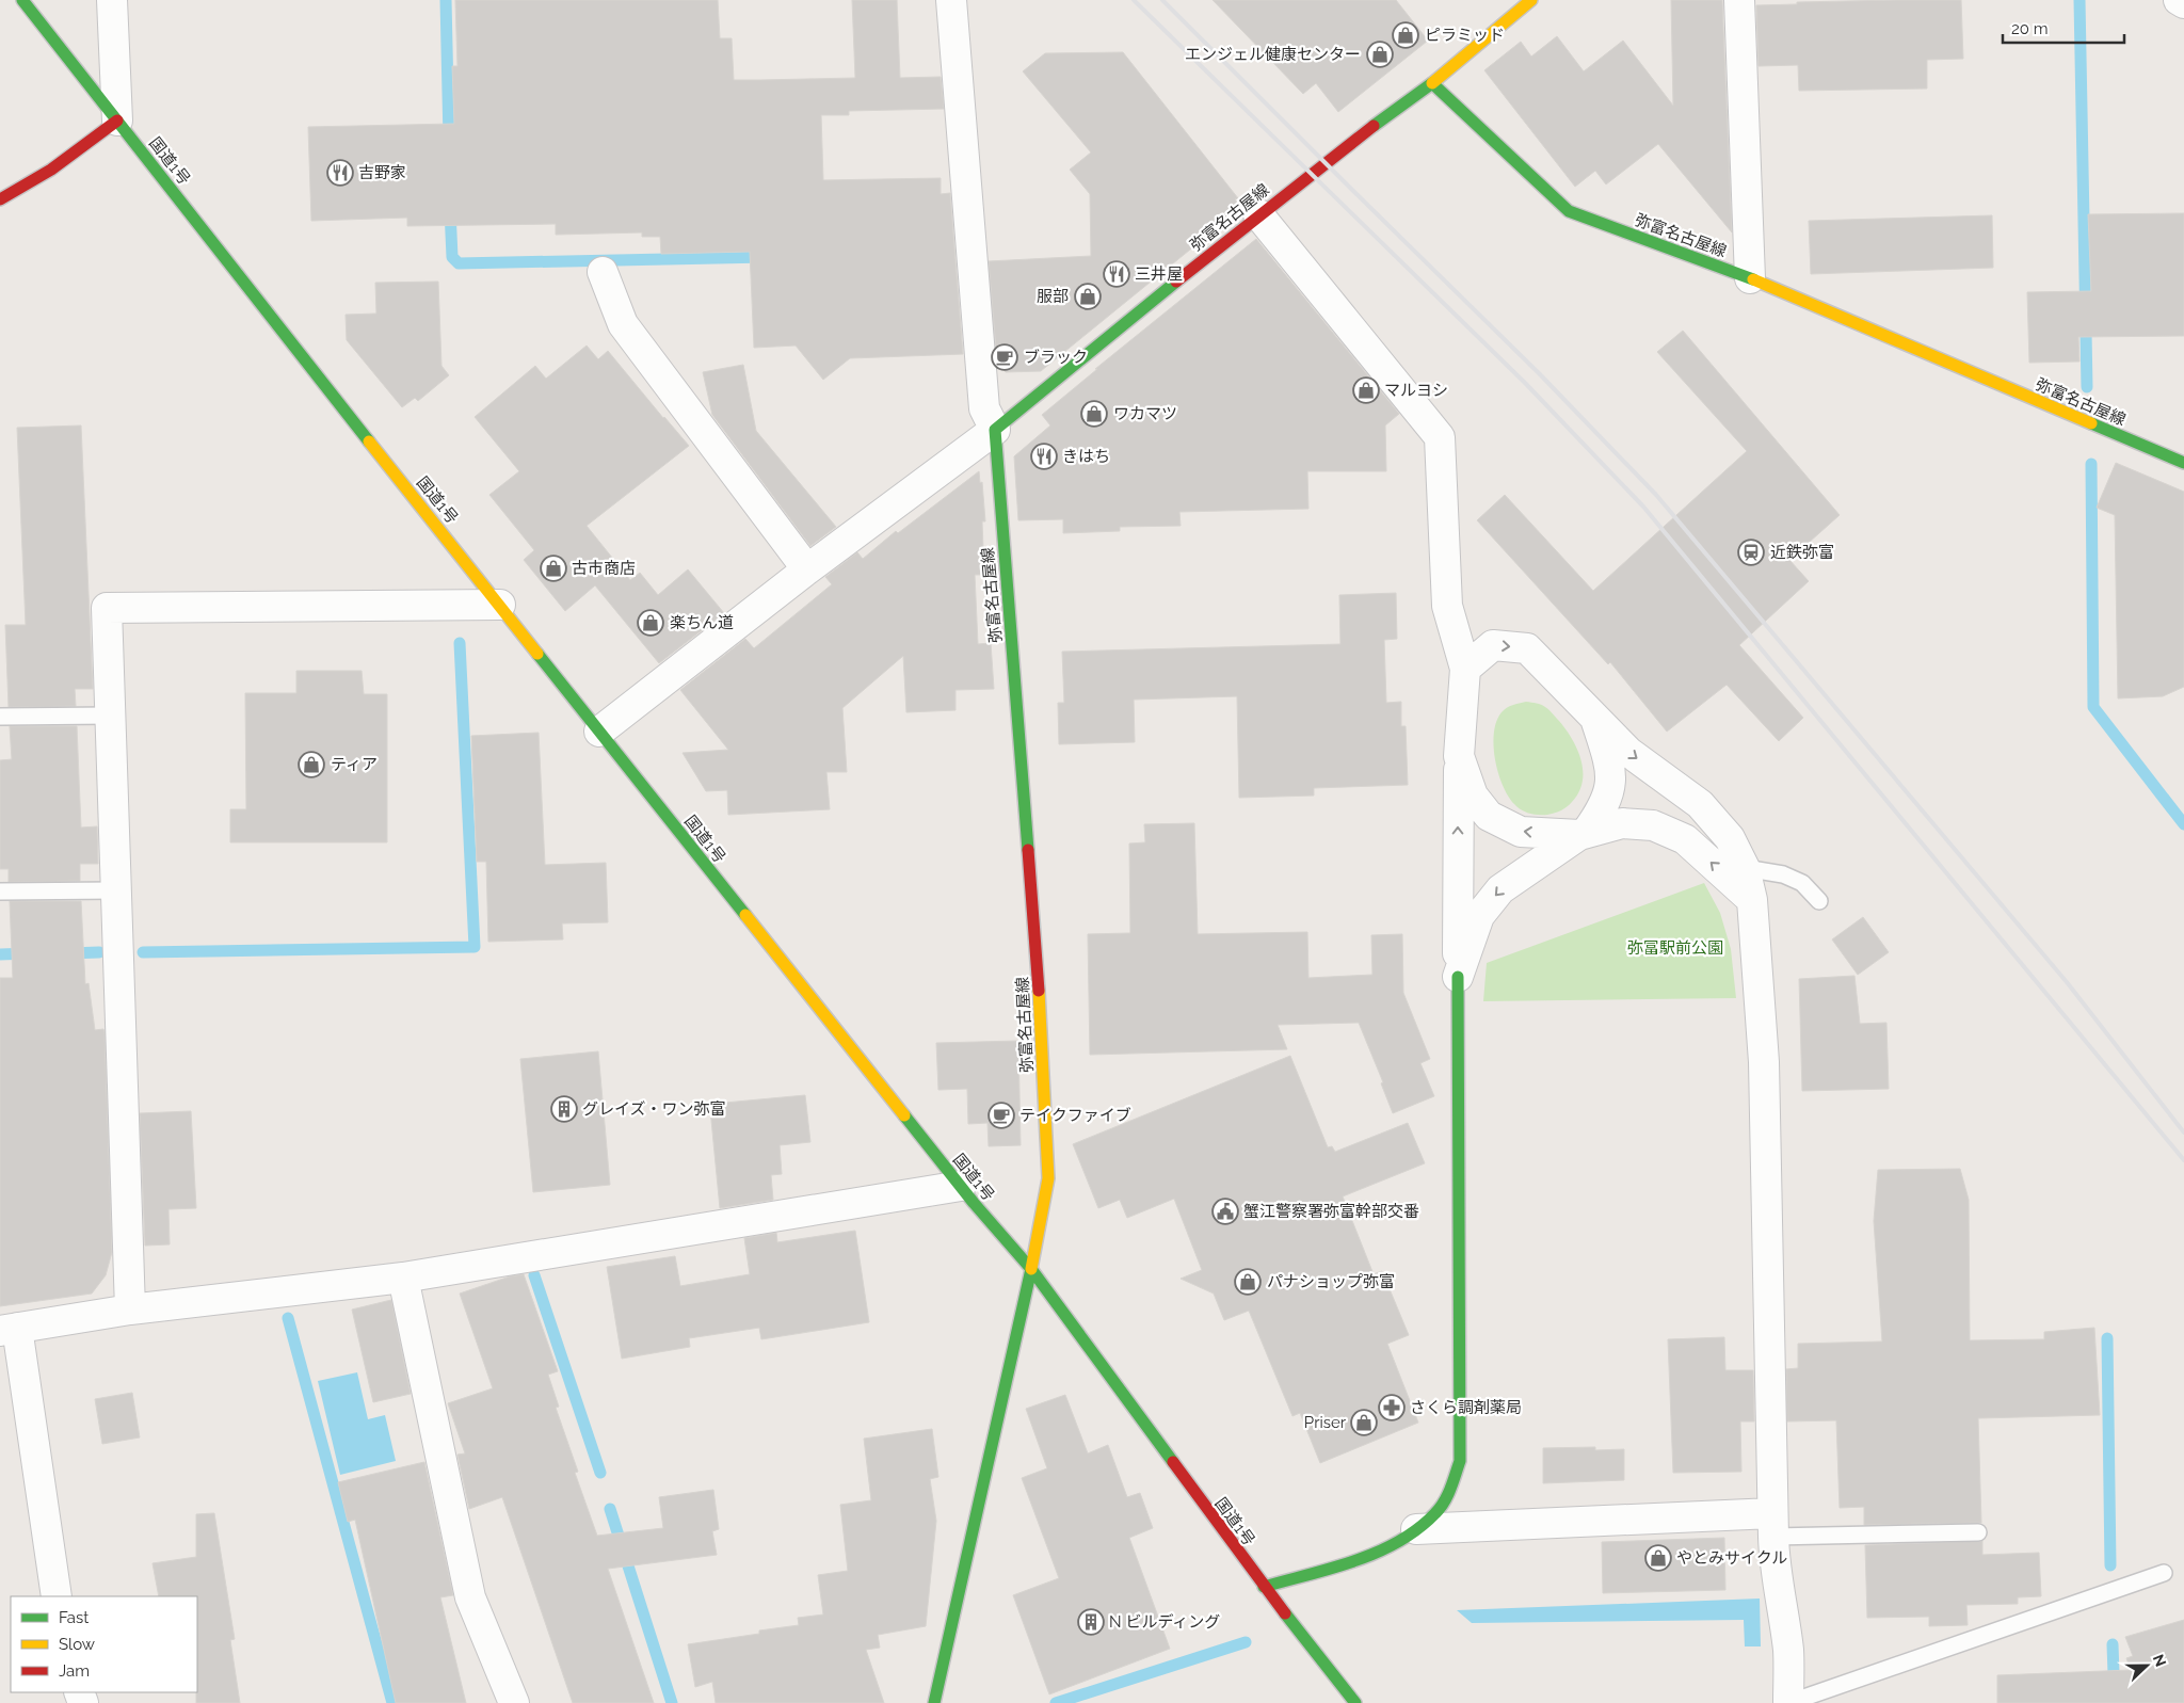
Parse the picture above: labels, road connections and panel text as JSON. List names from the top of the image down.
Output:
{
  "streets": {
    "main road": ["国道1号", "弥富名古屋線"]
  },
  "crossings": [
    ["国道1号", "弥富名古屋線"]
  ],
  "parks": ["弥冨駅前公園"],
  "places": {
    "shop": [
      "ピラミッド",
      "エンジェル健康センター",
      "服部",
      "マルヨシ",
      "ワカマツ",
      "古市商店",
      "楽ちん道",
      "ティア",
      "パナショップ弥富",
      "Priser",
      "やとみサイクル"
    ],
    "restaurant": ["吉野家", "三井屋", "きはち"],
    "cafe": ["ブラック", "テイクファイブ"],
    "station": ["近鉄弥富"],
    "building": ["グレイズ・ワン弥富", "N ビルディング"],
    "public building": ["蟹江警察署弥富幹部交番"],
    "pharmacy": ["さくら調剤薬局"]
  },
  "legend": ["Fast", "Slow", "Jam"],
  "scale_bar": "20 m",
  "north": "right"
}
